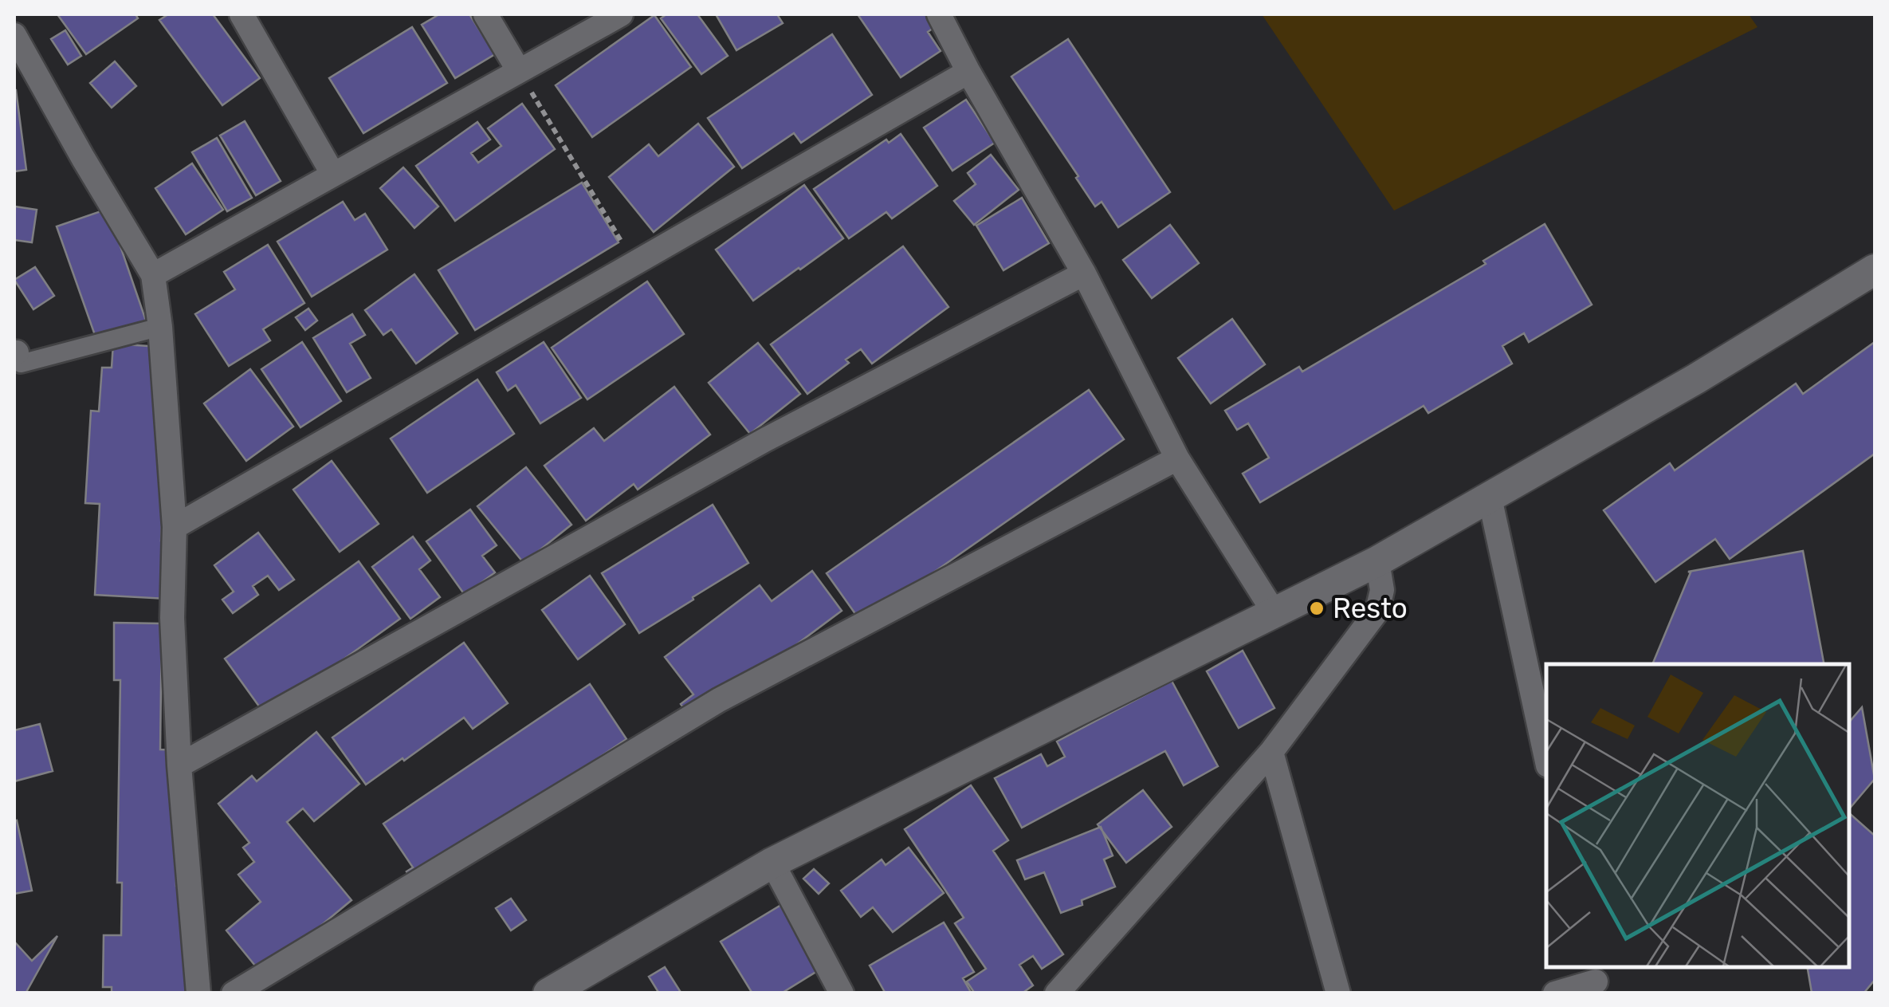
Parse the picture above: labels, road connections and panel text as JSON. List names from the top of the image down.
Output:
{
  "places": ["Resto"]
}
